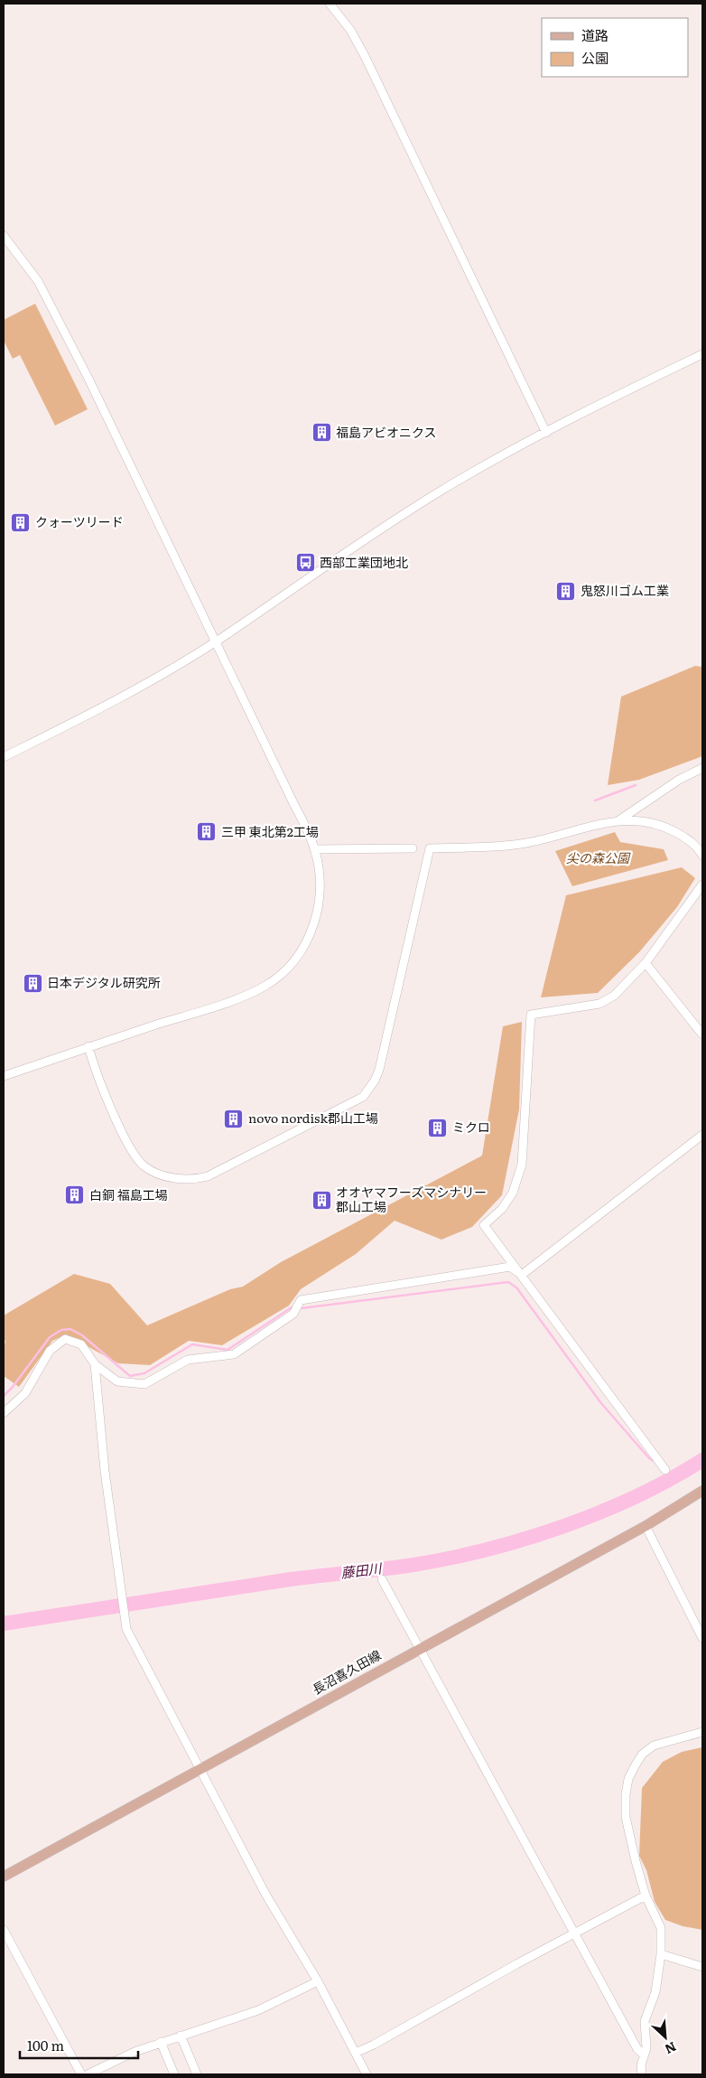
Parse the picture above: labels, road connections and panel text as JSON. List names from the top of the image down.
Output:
{
  "streets": {
    "main road": ["長沼喜久田線"]
  },
  "water": ["藤田川"],
  "parks": ["尖の森公園"],
  "places": {
    "building": [
      "福島アビオニクス",
      "クォーツリード",
      "鬼怒川ゴム工業",
      "三甲 東北第2工場",
      "日本デジタル研究所",
      "novo nordisk郡山工場",
      "ミクロ",
      "白銅 福島工場",
      "オオヤマフーズマシナリー 郡山工場"
    ],
    "bus stop": ["西部工業団地北"]
  },
  "legend": ["道路", "公園"],
  "scale_bar": "100 m",
  "north": "bottom right"
}
